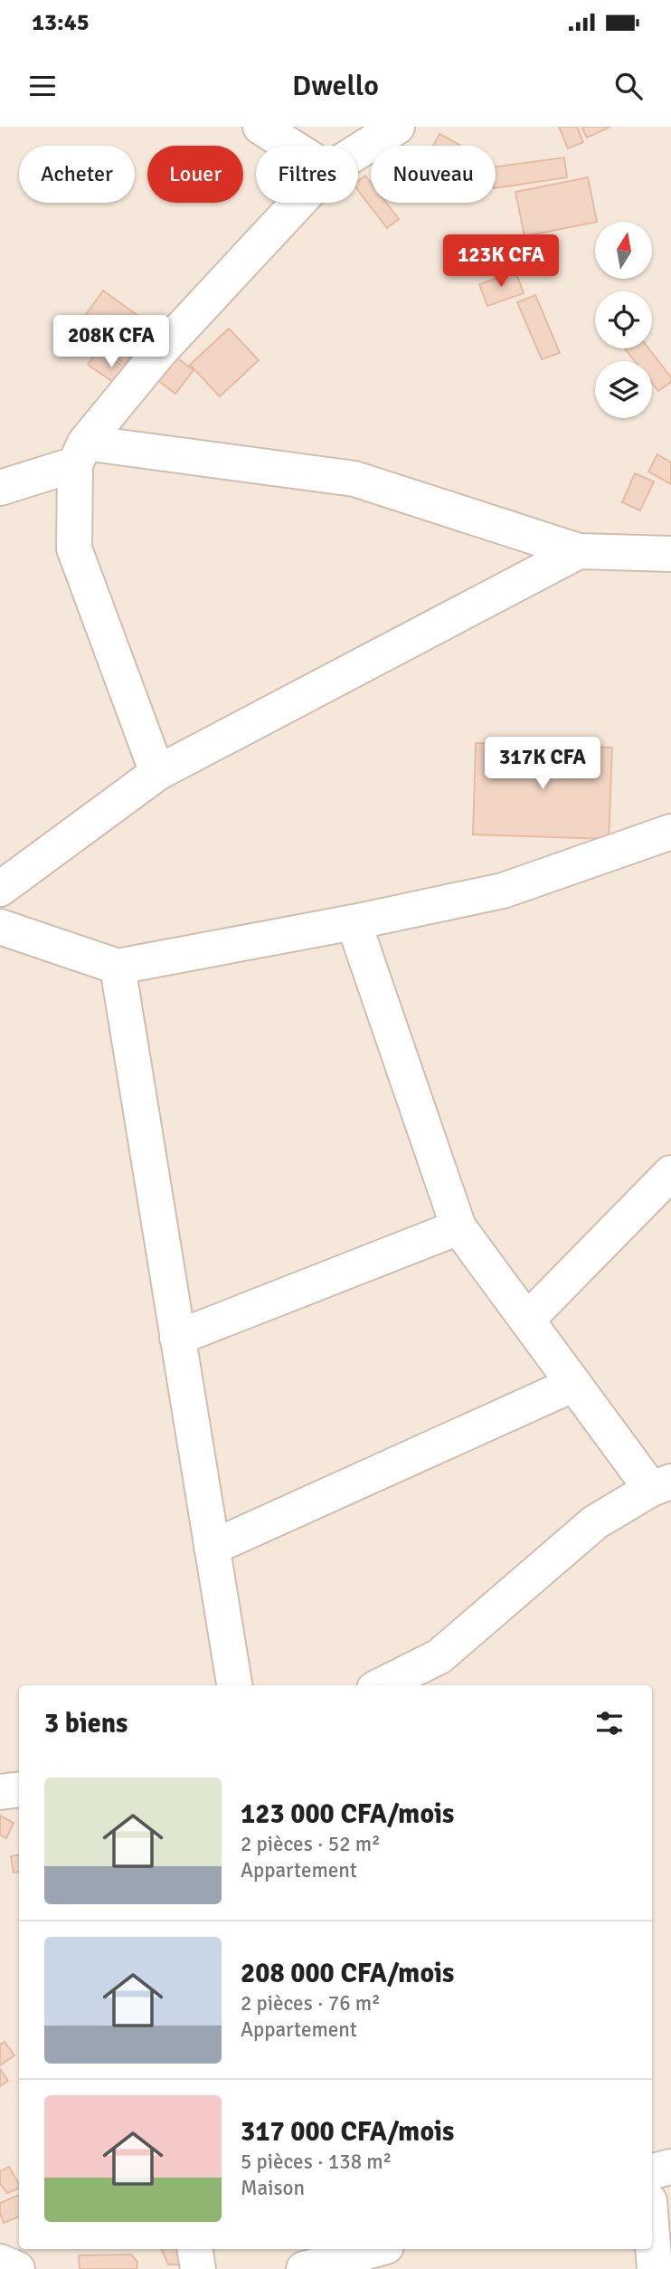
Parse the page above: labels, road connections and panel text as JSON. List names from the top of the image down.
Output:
{
  "north": "top",
  "page": {
    "status": "13:45",
    "header": "Dwello",
    "chip": [
      "Acheter",
      "Louer",
      "Filtres",
      "Nouveau"
    ],
    "price": ["123K CFA", "208K CFA", "317K CFA"],
    "heading": "3 biens",
    "list": [
      {
        "name": "123 000 CFA/mois",
        "note": "2 pièces · 52 m² · Appartement"
      },
      {
        "name": "208 000 CFA/mois",
        "note": "2 pièces · 76 m² · Appartement"
      },
      {
        "name": "317 000 CFA/mois",
        "note": "5 pièces · 138 m² · Maison"
      }
    ]
  }
}
